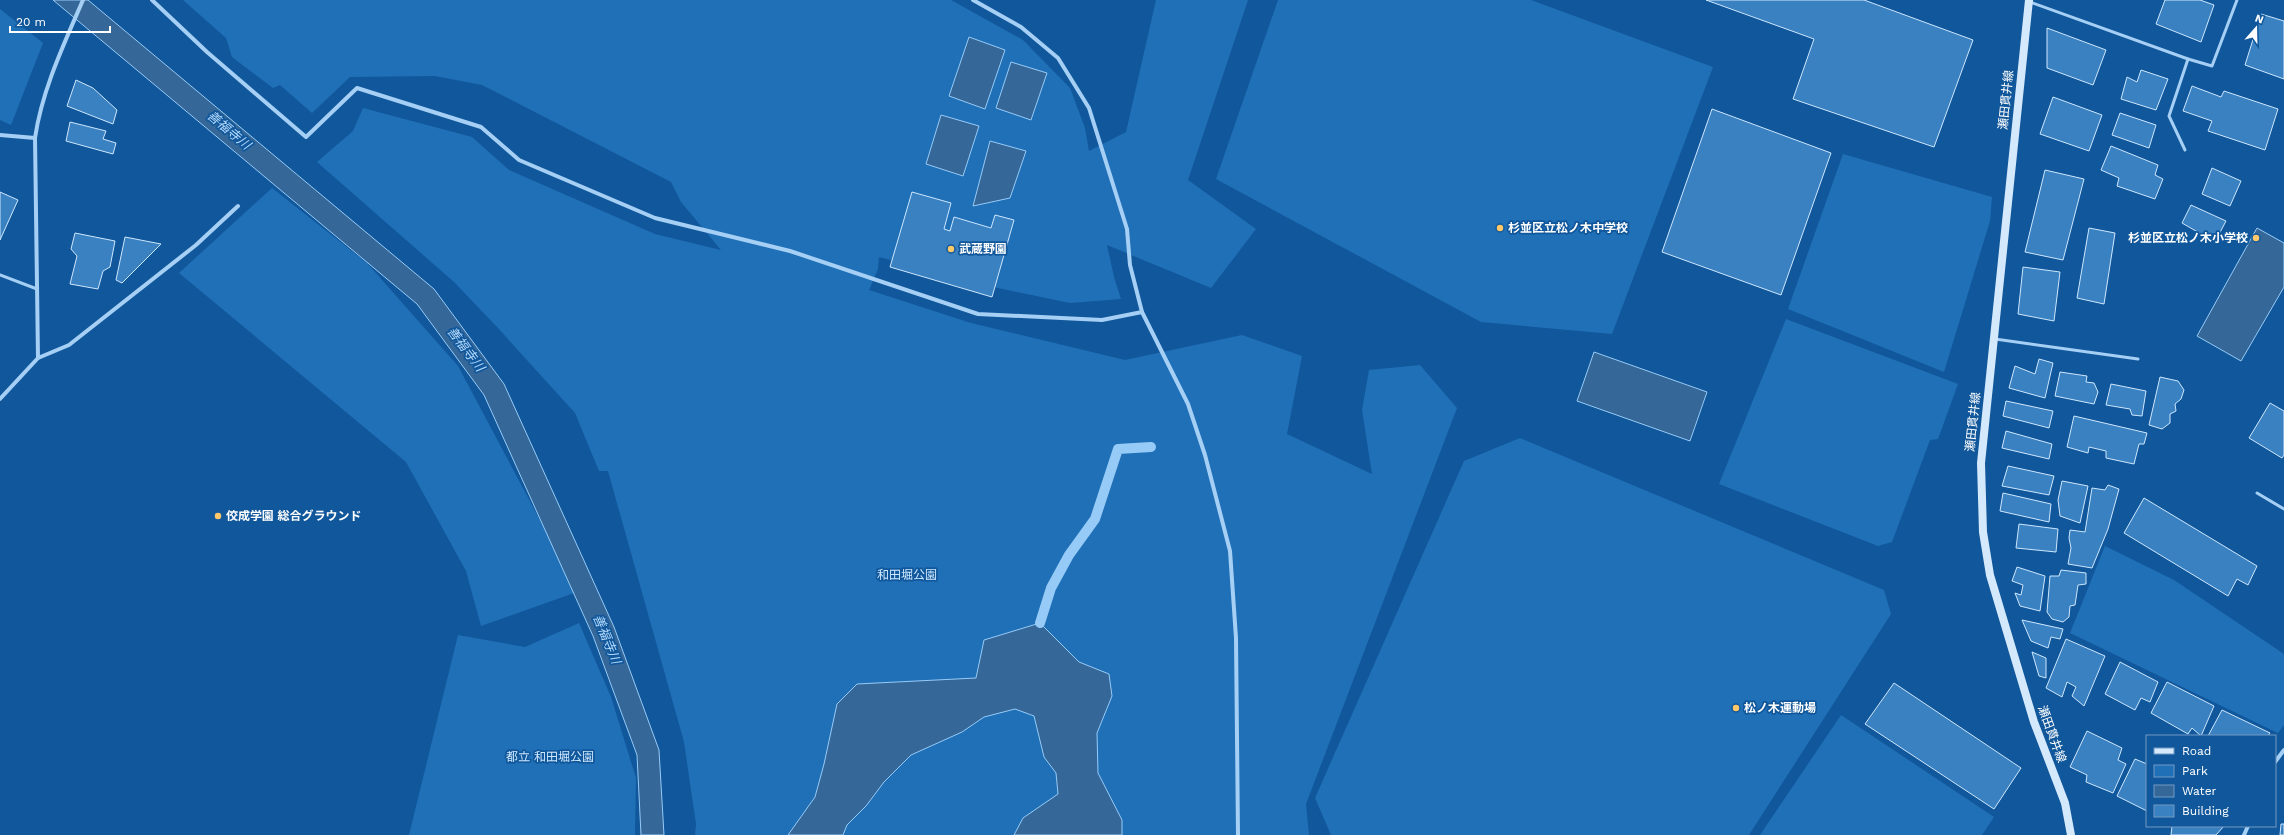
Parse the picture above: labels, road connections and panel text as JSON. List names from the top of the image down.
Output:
{
  "streets": {
    "main road": ["瀬田貫井線"]
  },
  "water": ["善福寺川"],
  "parks": ["和田堀公園", "都立 和田堀公園"],
  "places": [
    "杉並区立松ノ木中学校",
    "杉並区立松ノ木小学校",
    "武蔵野園",
    "佼成学園 総合グラウンド",
    "松ノ木運動場"
  ],
  "legend": [
    "Road",
    "Park",
    "Water",
    "Building"
  ],
  "scale_bar": "20 m",
  "north": "top"
}
